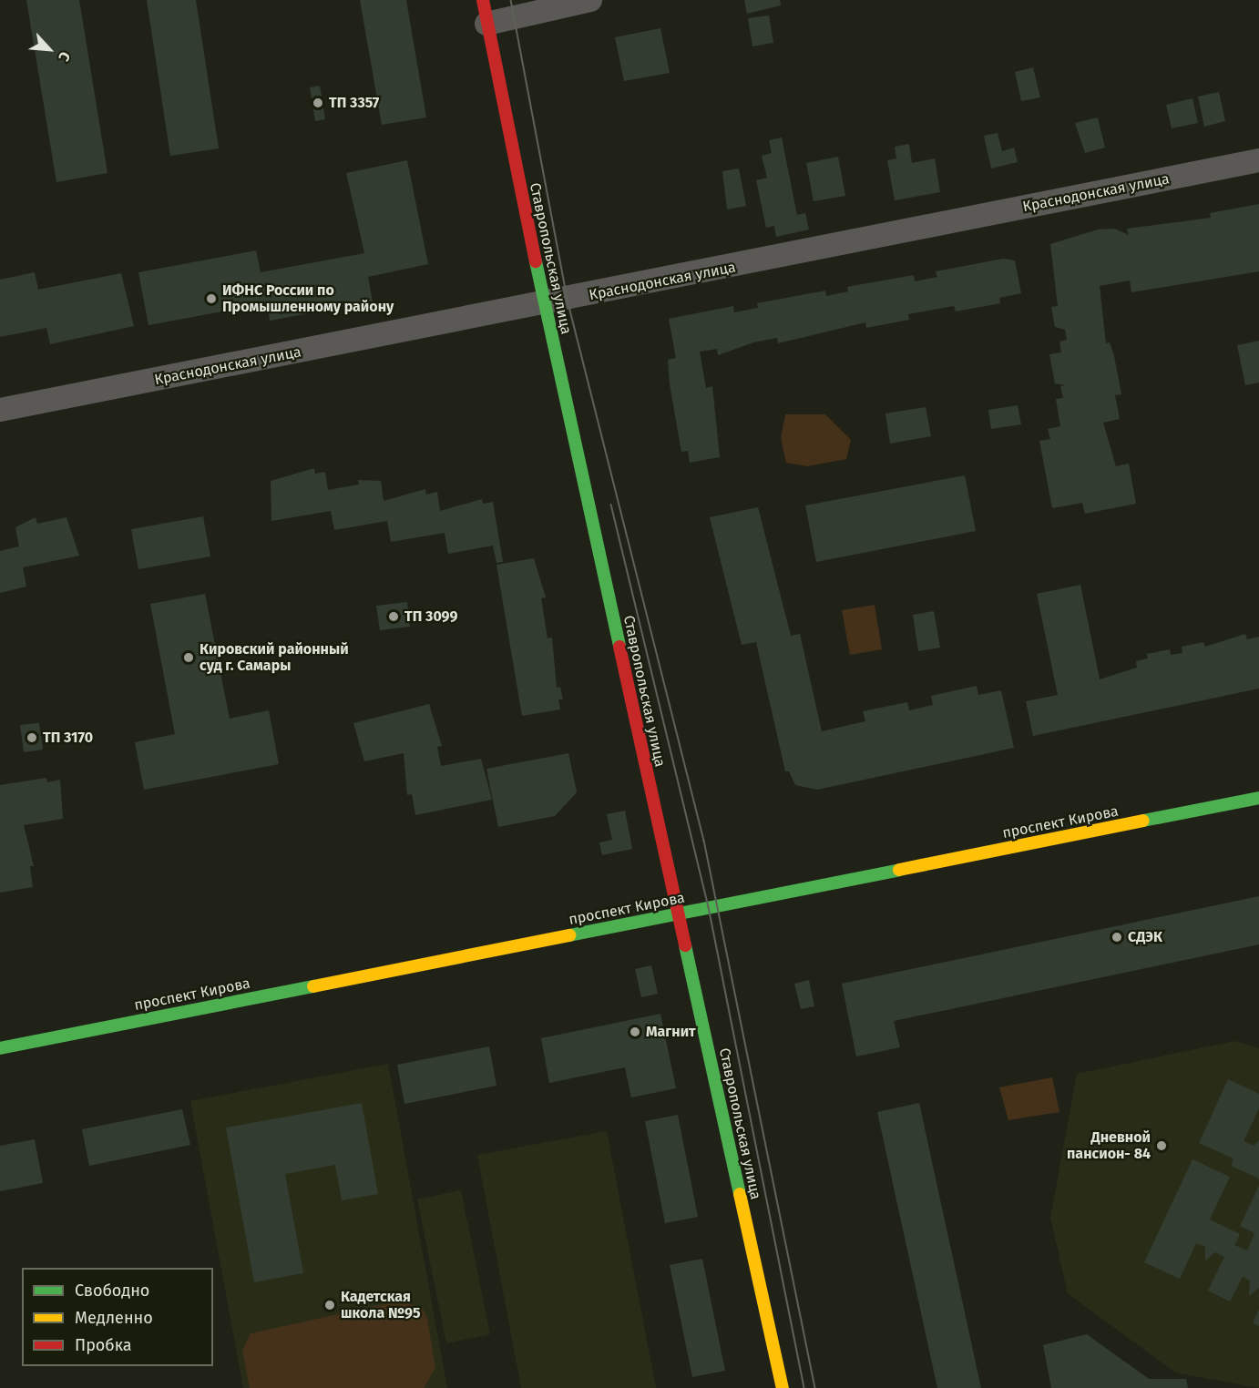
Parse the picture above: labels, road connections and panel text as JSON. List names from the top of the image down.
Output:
{
  "streets": {
    "street": ["Краснодонская улица", "Ставропольская улица", "проспект Кирова"]
  },
  "crossings": [
    ["Краснодонская улица", "Ставропольская улица"],
    ["Ставропольская улица", "проспект Кирова"]
  ],
  "places": [
    "ТП 3357",
    "ИФНС России по Промышленному району",
    "ТП 3099",
    "Кировский районный суд г. Самары",
    "ТП 3170",
    "СДЭК",
    "Магнит",
    "Дневной пансион- 84",
    "Кадетская школа №95"
  ],
  "legend": ["Свободно", "Медленно", "Пробка"],
  "north": "bottom right"
}
